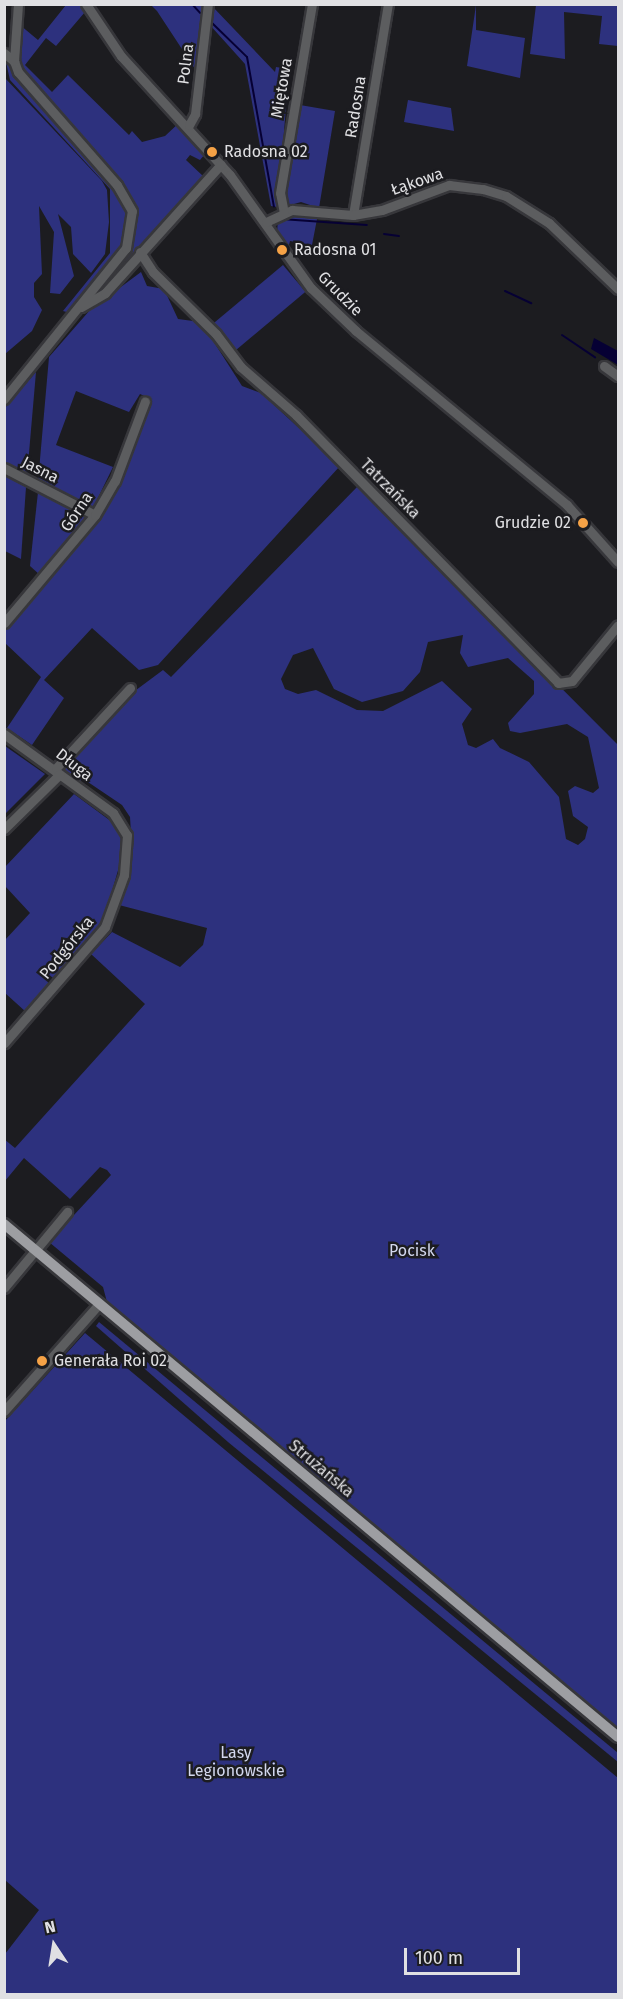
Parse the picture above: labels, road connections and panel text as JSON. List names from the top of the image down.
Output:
{
  "streets": {
    "main road": ["Strużańska"],
    "street": [
      "Polna",
      "Miętowa",
      "Radosna",
      "Łąkowa",
      "Grudzie",
      "Jasna",
      "Tatrzańska",
      "Górna",
      "Długa",
      "Podgórska"
    ]
  },
  "crossings": [
    ["Polna", "Grudzie"],
    ["Miętowa", "Łąkowa"],
    ["Radosna", "Łąkowa"],
    ["Łąkowa", "Grudzie"],
    ["Jasna", "Górna"],
    ["Długa", "Podgórska"]
  ],
  "parks": ["Pocisk", "Lasy Legionowskie"],
  "places": [
    "Radosna 02",
    "Radosna 01",
    "Grudzie 02",
    "Generała Roi 02"
  ],
  "scale_bar": "100 m",
  "north": "top"
}
